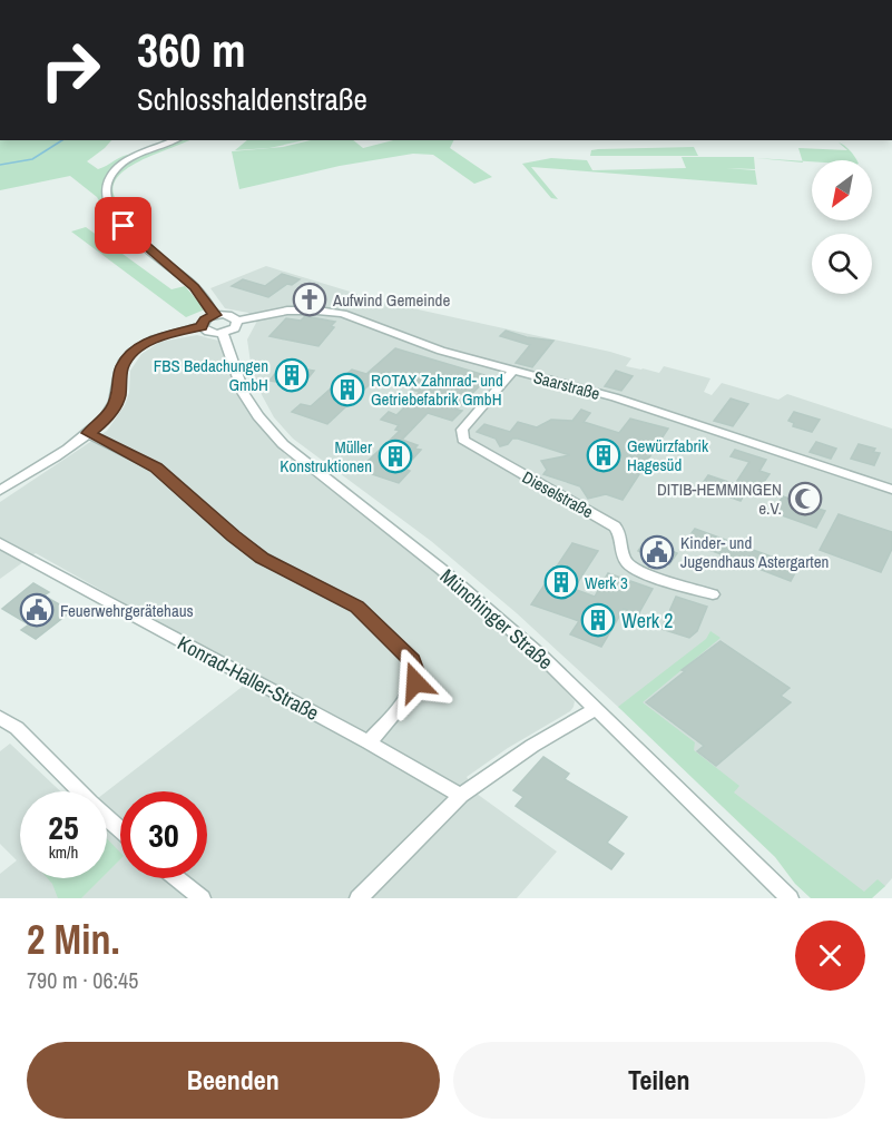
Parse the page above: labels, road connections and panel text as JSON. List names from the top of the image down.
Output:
{
  "streets": {
    "street": [
      "Saarstraße",
      "Dieselstraße",
      "Münchinger Straße",
      "Konrad-Haller-Straße"
    ]
  },
  "crossings": [
    ["Saarstraße", "Dieselstraße"]
  ],
  "places": {
    "church": ["Aufwind Gemeinde"],
    "building": [
      "FBS Bedachungen GmbH",
      "ROTAX Zahnrad- und Getriebefabrik GmbH",
      "Gewürzfabrik Hagesüd",
      "Müller Konstruktionen",
      "Werk 3",
      "Werk 2"
    ],
    "mosque": ["DITIB-HEMMINGEN e.V."],
    "public building": ["Kinder- und Jugendhaus Astergarten", "Feuerwehrgerätehaus"]
  },
  "north": "bottom left",
  "page": {
    "turn": ["360 m", "Schlosshaldenstraße"],
    "speed": "25 km/h",
    "limit": "30",
    "heading": ["2 Min.", "790 m · 06:45"],
    "buttons": ["Beenden", "Teilen"]
  }
}
